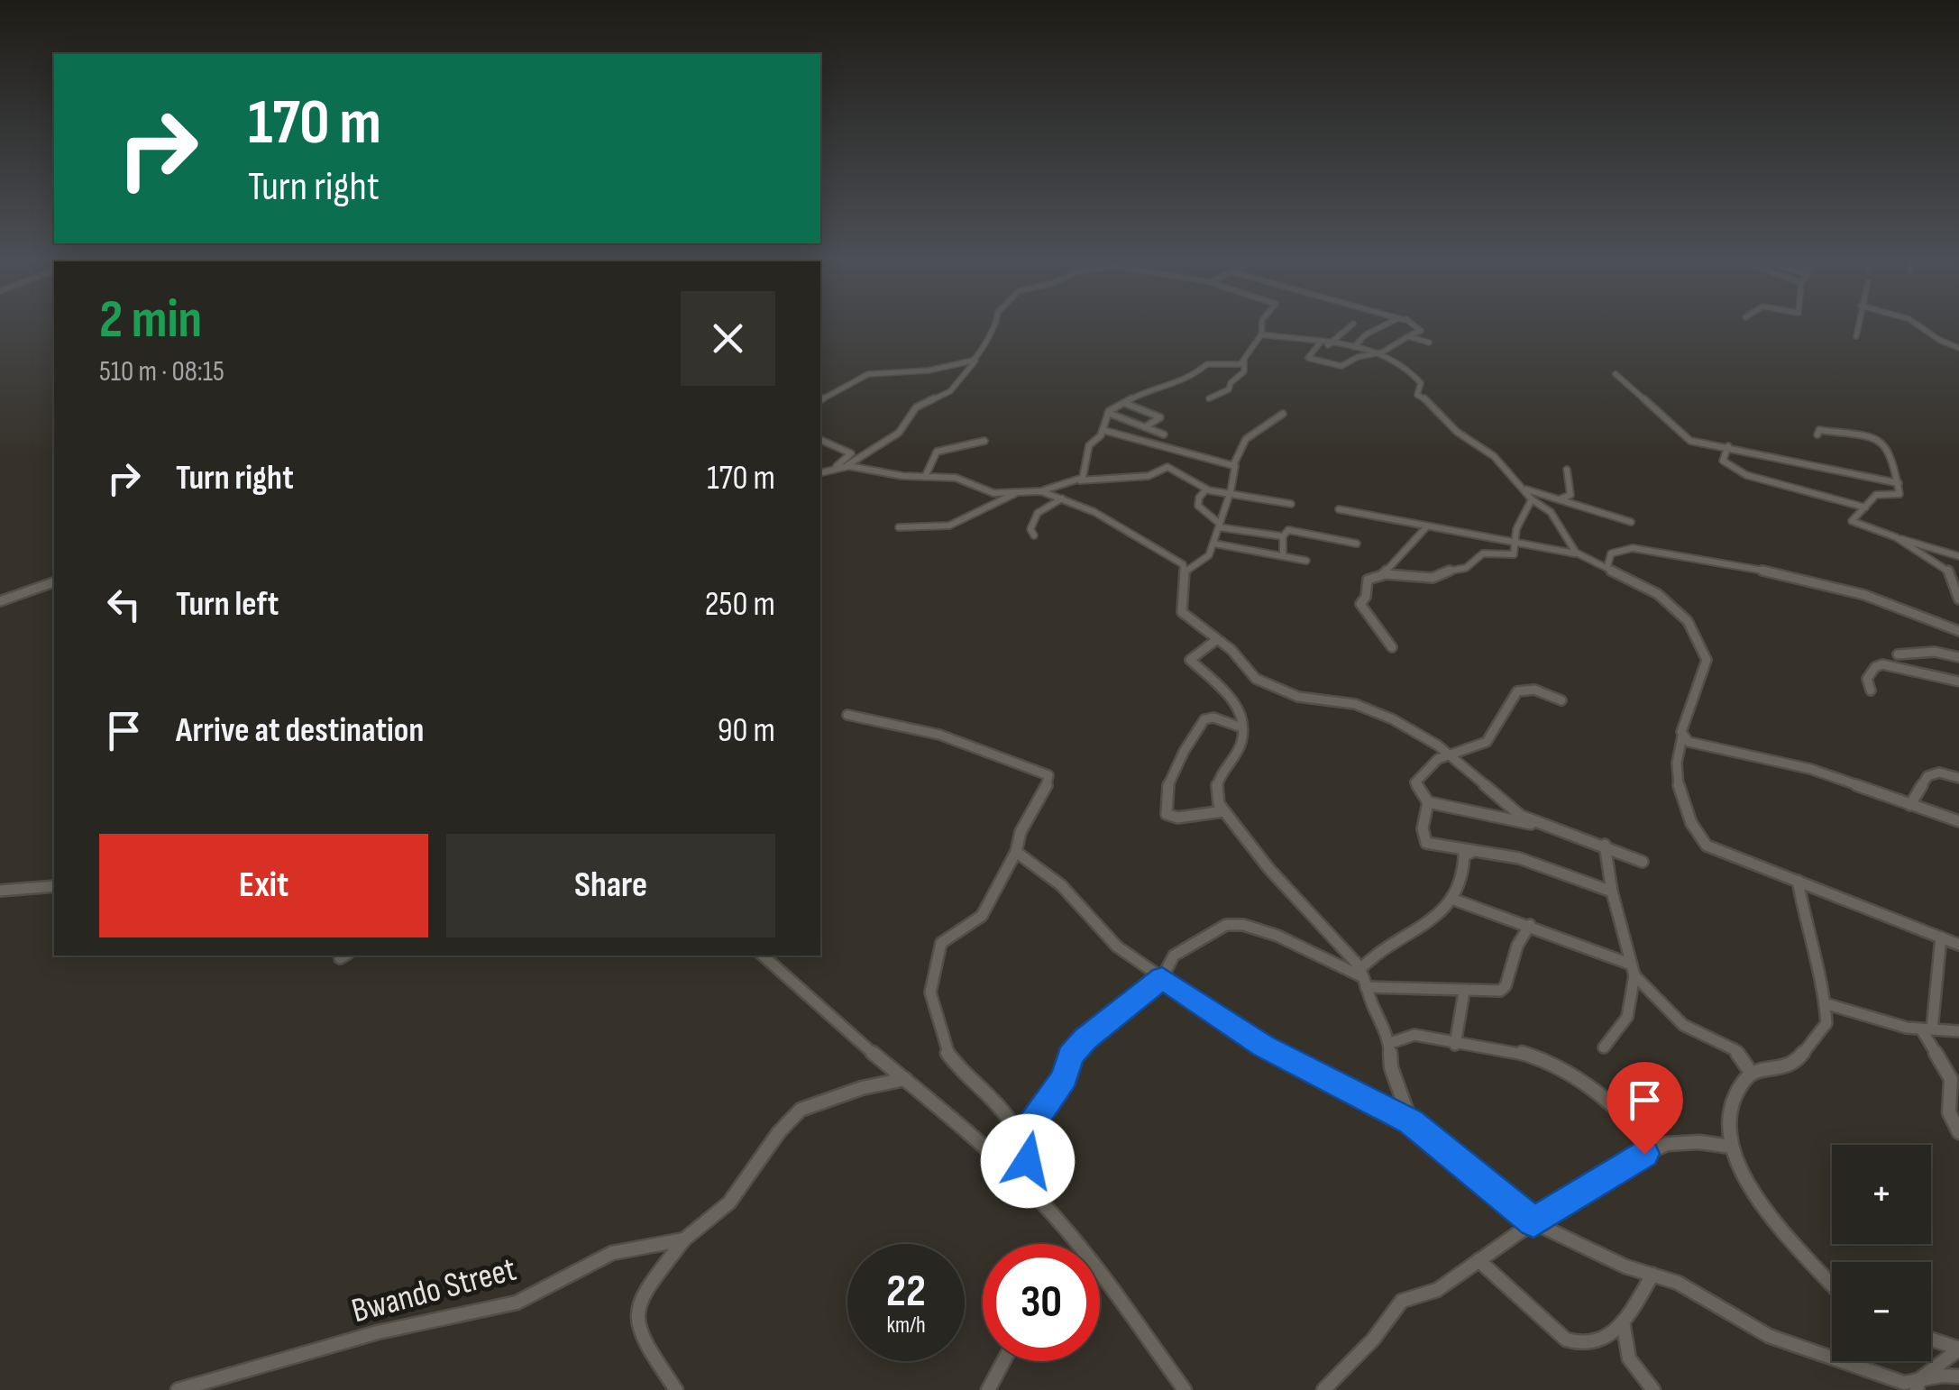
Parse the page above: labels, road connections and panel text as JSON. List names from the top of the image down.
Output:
{
  "streets": {
    "street": ["Bwando Street"]
  },
  "page": {
    "turn": ["170 m", "Turn right"],
    "heading": ["2 min", "510 m · 08:15"],
    "list": [
      {
        "name": "Turn right",
        "value": "170 m"
      },
      {
        "name": "Turn left",
        "value": "250 m"
      },
      {
        "name": "Arrive at destination",
        "value": "90 m"
      }
    ],
    "buttons": ["Exit", "Share"],
    "map_buttons": ["+", "−"],
    "speed": "22 km/h",
    "limit": "30"
  }
}
